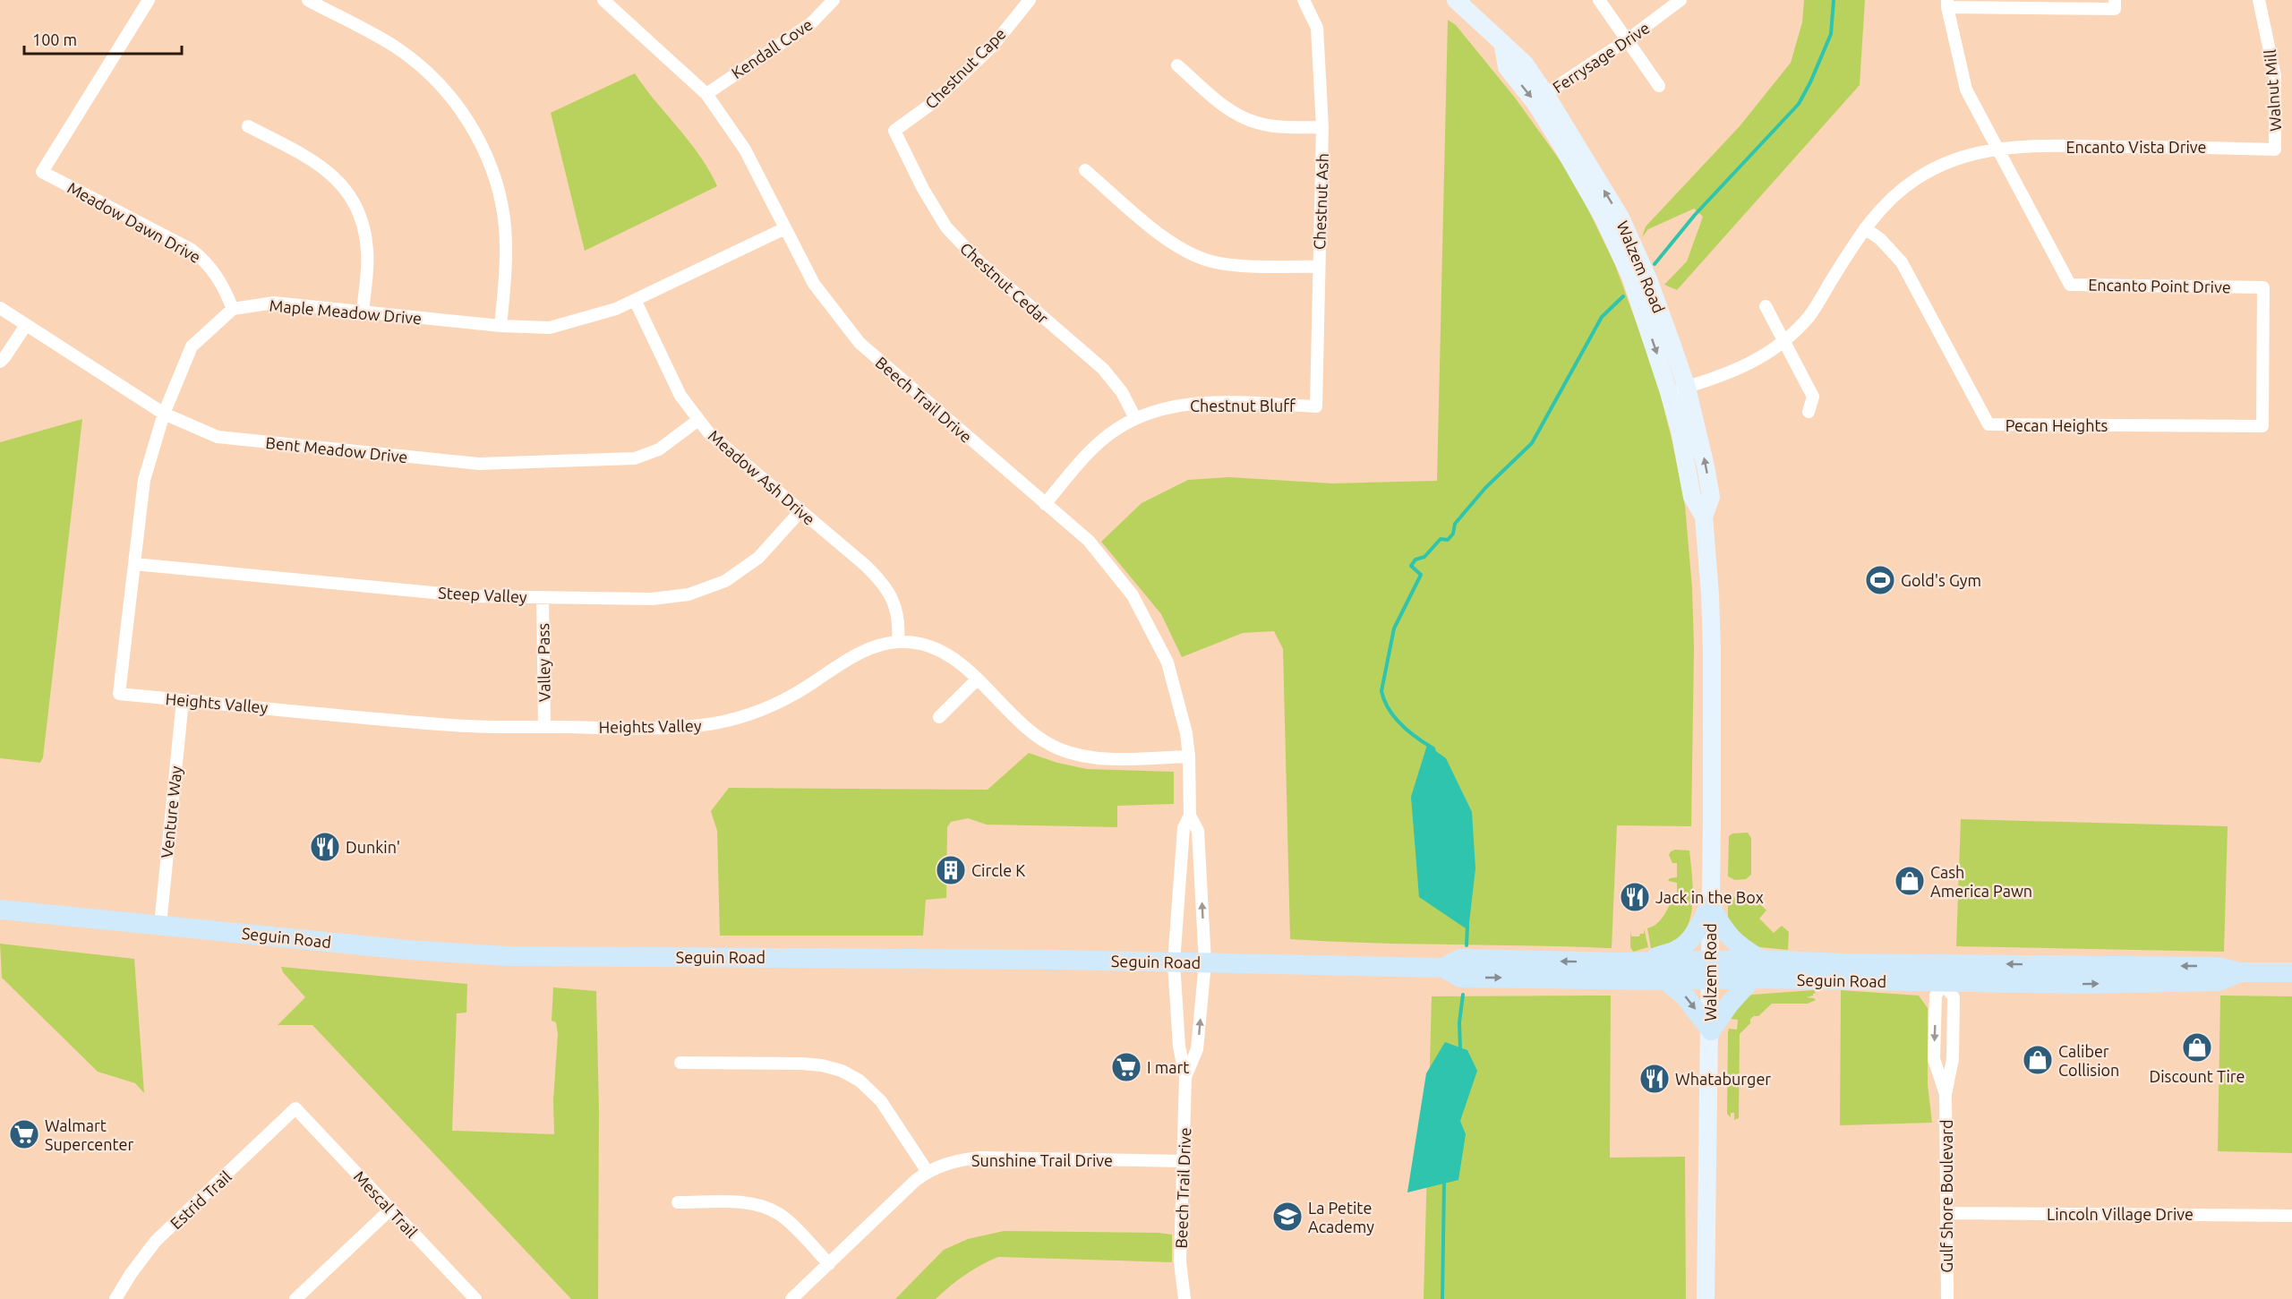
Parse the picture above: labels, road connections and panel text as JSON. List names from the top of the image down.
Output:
{
  "streets": {
    "main road": ["Seguin Road"],
    "street": [
      "Kendall Cove",
      "Ferrysage Drive",
      "Chestnut Cape",
      "Walnut Mill",
      "Encanto Vista Drive",
      "Chestnut Ash",
      "Meadow Dawn Drive",
      "Walzem Road",
      "Chestnut Cedar",
      "Encanto Point Drive",
      "Maple Meadow Drive",
      "Beech Trail Drive",
      "Chestnut Bluff",
      "Pecan Heights",
      "Bent Meadow Drive",
      "Meadow Ash Drive",
      "Steep Valley",
      "Valley Pass",
      "Heights Valley",
      "Venture Way",
      "Sunshine Trail Drive",
      "Gulf Shore Boulevard",
      "Estrid Trail",
      "Mescal Trail",
      "Lincoln Village Drive"
    ]
  },
  "crossings": [
    ["Kendall Cove", "Beech Trail Drive"],
    ["Ferrysage Drive", "Walzem Road"],
    ["Chestnut Cape", "Chestnut Cedar"],
    ["Walnut Mill", "Encanto Vista Drive"],
    ["Encanto Vista Drive", "Encanto Point Drive"],
    ["Chestnut Ash", "Chestnut Bluff"],
    ["Meadow Dawn Drive", "Maple Meadow Drive"],
    ["Walzem Road", "Seguin Road"],
    ["Chestnut Cedar", "Chestnut Bluff"],
    ["Encanto Point Drive", "Pecan Heights"],
    ["Maple Meadow Drive", "Beech Trail Drive"],
    ["Maple Meadow Drive", "Meadow Ash Drive"],
    ["Beech Trail Drive", "Chestnut Bluff"],
    ["Beech Trail Drive", "Heights Valley"],
    ["Beech Trail Drive", "Seguin Road"],
    ["Beech Trail Drive", "Sunshine Trail Drive"],
    ["Bent Meadow Drive", "Meadow Ash Drive"],
    ["Meadow Ash Drive", "Steep Valley"],
    ["Meadow Ash Drive", "Heights Valley"],
    ["Steep Valley", "Valley Pass"],
    ["Steep Valley", "Heights Valley"],
    ["Valley Pass", "Heights Valley"],
    ["Heights Valley", "Venture Way"],
    ["Venture Way", "Seguin Road"],
    ["Seguin Road", "Gulf Shore Boulevard"],
    ["Gulf Shore Boulevard", "Lincoln Village Drive"],
    ["Estrid Trail", "Mescal Trail"]
  ],
  "places": {
    "sports": ["Gold's Gym"],
    "restaurant": ["Dunkin'", "Jack in the Box", "Whataburger"],
    "building": ["Circle K"],
    "shop": ["Cash America Pawn", "Discount Tire", "Caliber Collision"],
    "supermarket": ["I mart", "Walmart Supercenter"],
    "school or university": ["La Petite Academy"]
  },
  "scale_bar": "100 m"
}
